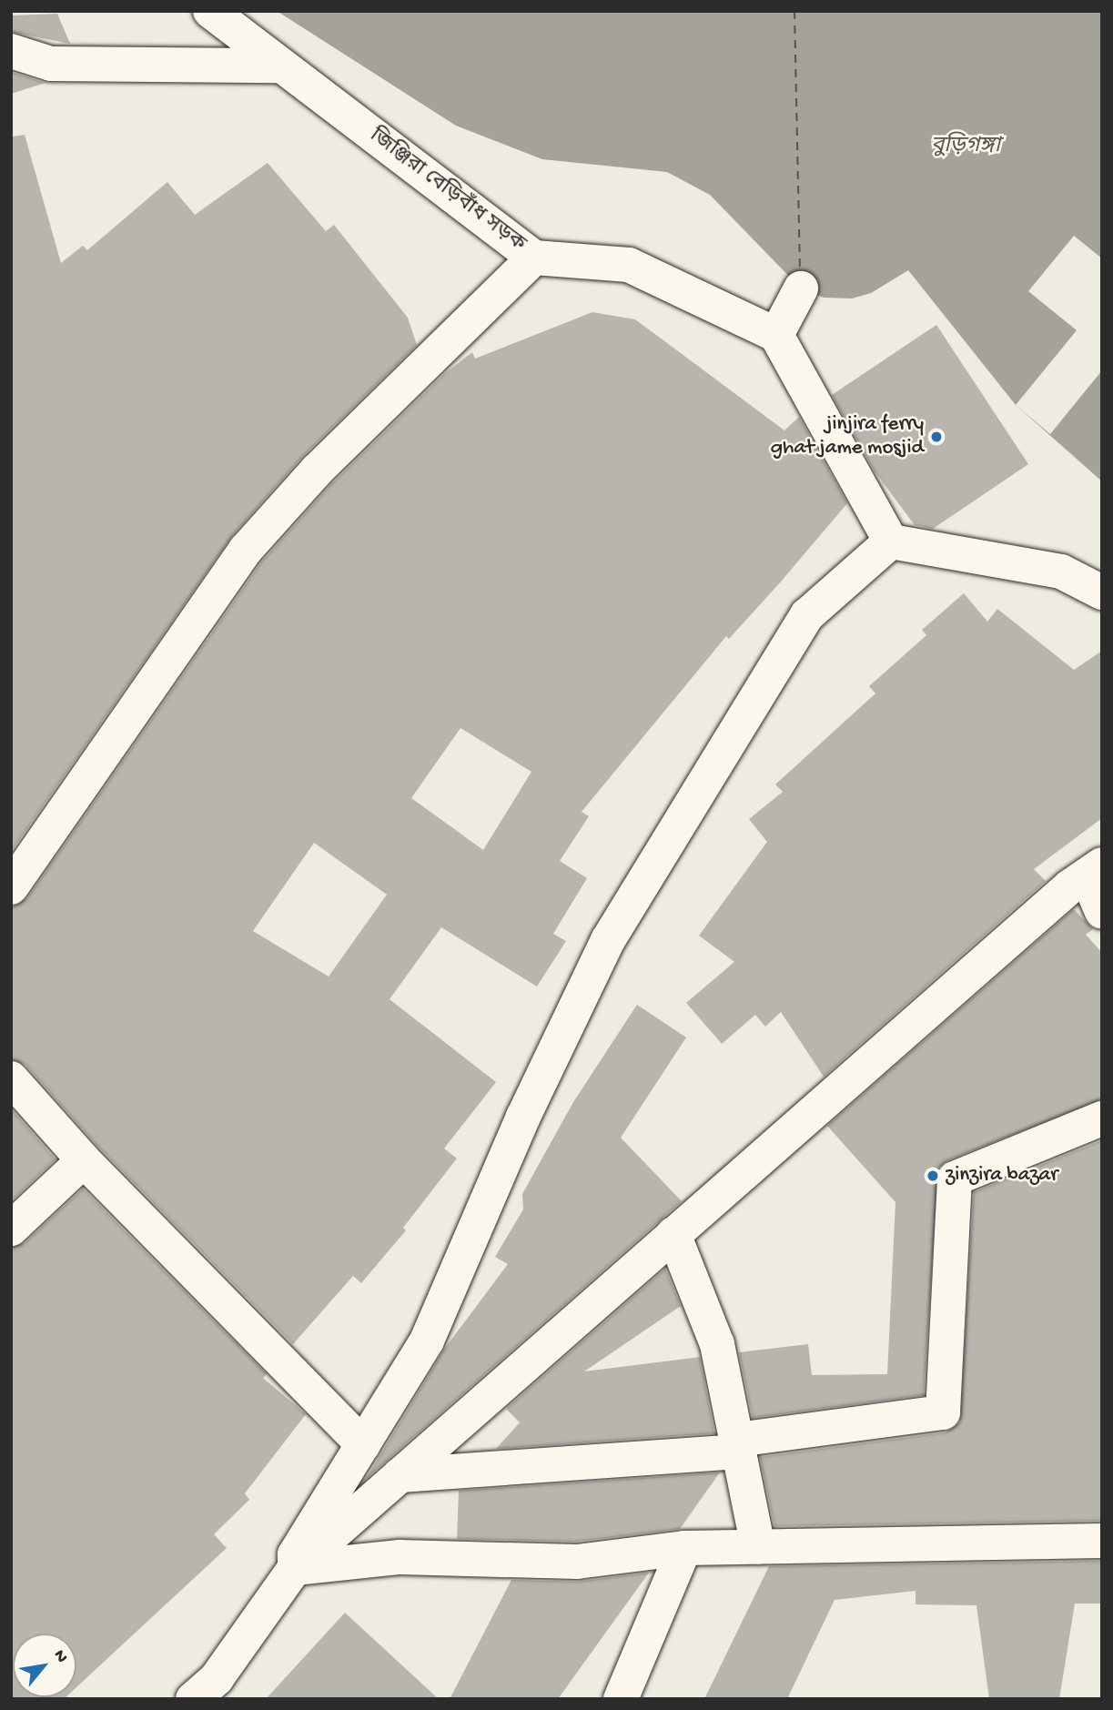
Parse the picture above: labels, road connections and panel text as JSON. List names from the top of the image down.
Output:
{
  "streets": {
    "street": ["জিঞ্জিরা বেড়িবাঁধ সড়ক"]
  },
  "water": ["বুড়িগঙ্গা"],
  "places": ["jinjira ferry ghat jame mosjid", "zinzira bazar"],
  "north": "top right"
}
